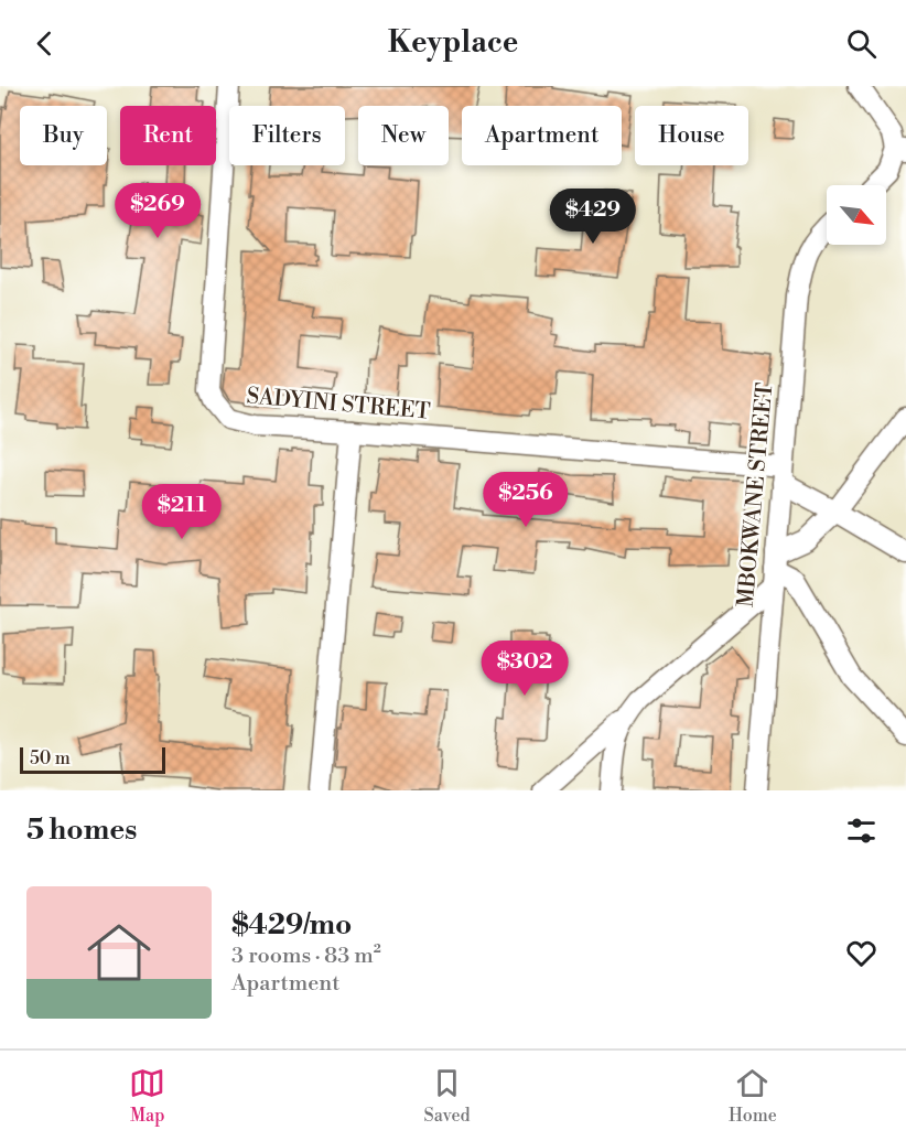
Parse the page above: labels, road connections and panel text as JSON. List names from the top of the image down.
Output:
{
  "streets": {
    "street": ["SADYINI STREET", "MBOKWANE STREET"]
  },
  "crossings": [
    ["SADYINI STREET", "MBOKWANE STREET"]
  ],
  "scale_bar": "50 m",
  "north": "bottom right",
  "page": {
    "header": "Keyplace",
    "chip": [
      "Buy",
      "Rent",
      "Filters",
      "New",
      "Apartment",
      "House"
    ],
    "price": [
      "$269",
      "$429",
      "$256",
      "$211",
      "$302"
    ],
    "scale": "50 m",
    "heading": "5 homes",
    "list": [
      {
        "name": "$429/mo",
        "note": "3 rooms · 83 m² · Apartment"
      }
    ],
    "tabs": ["Map", "Saved", "Home"]
  }
}
